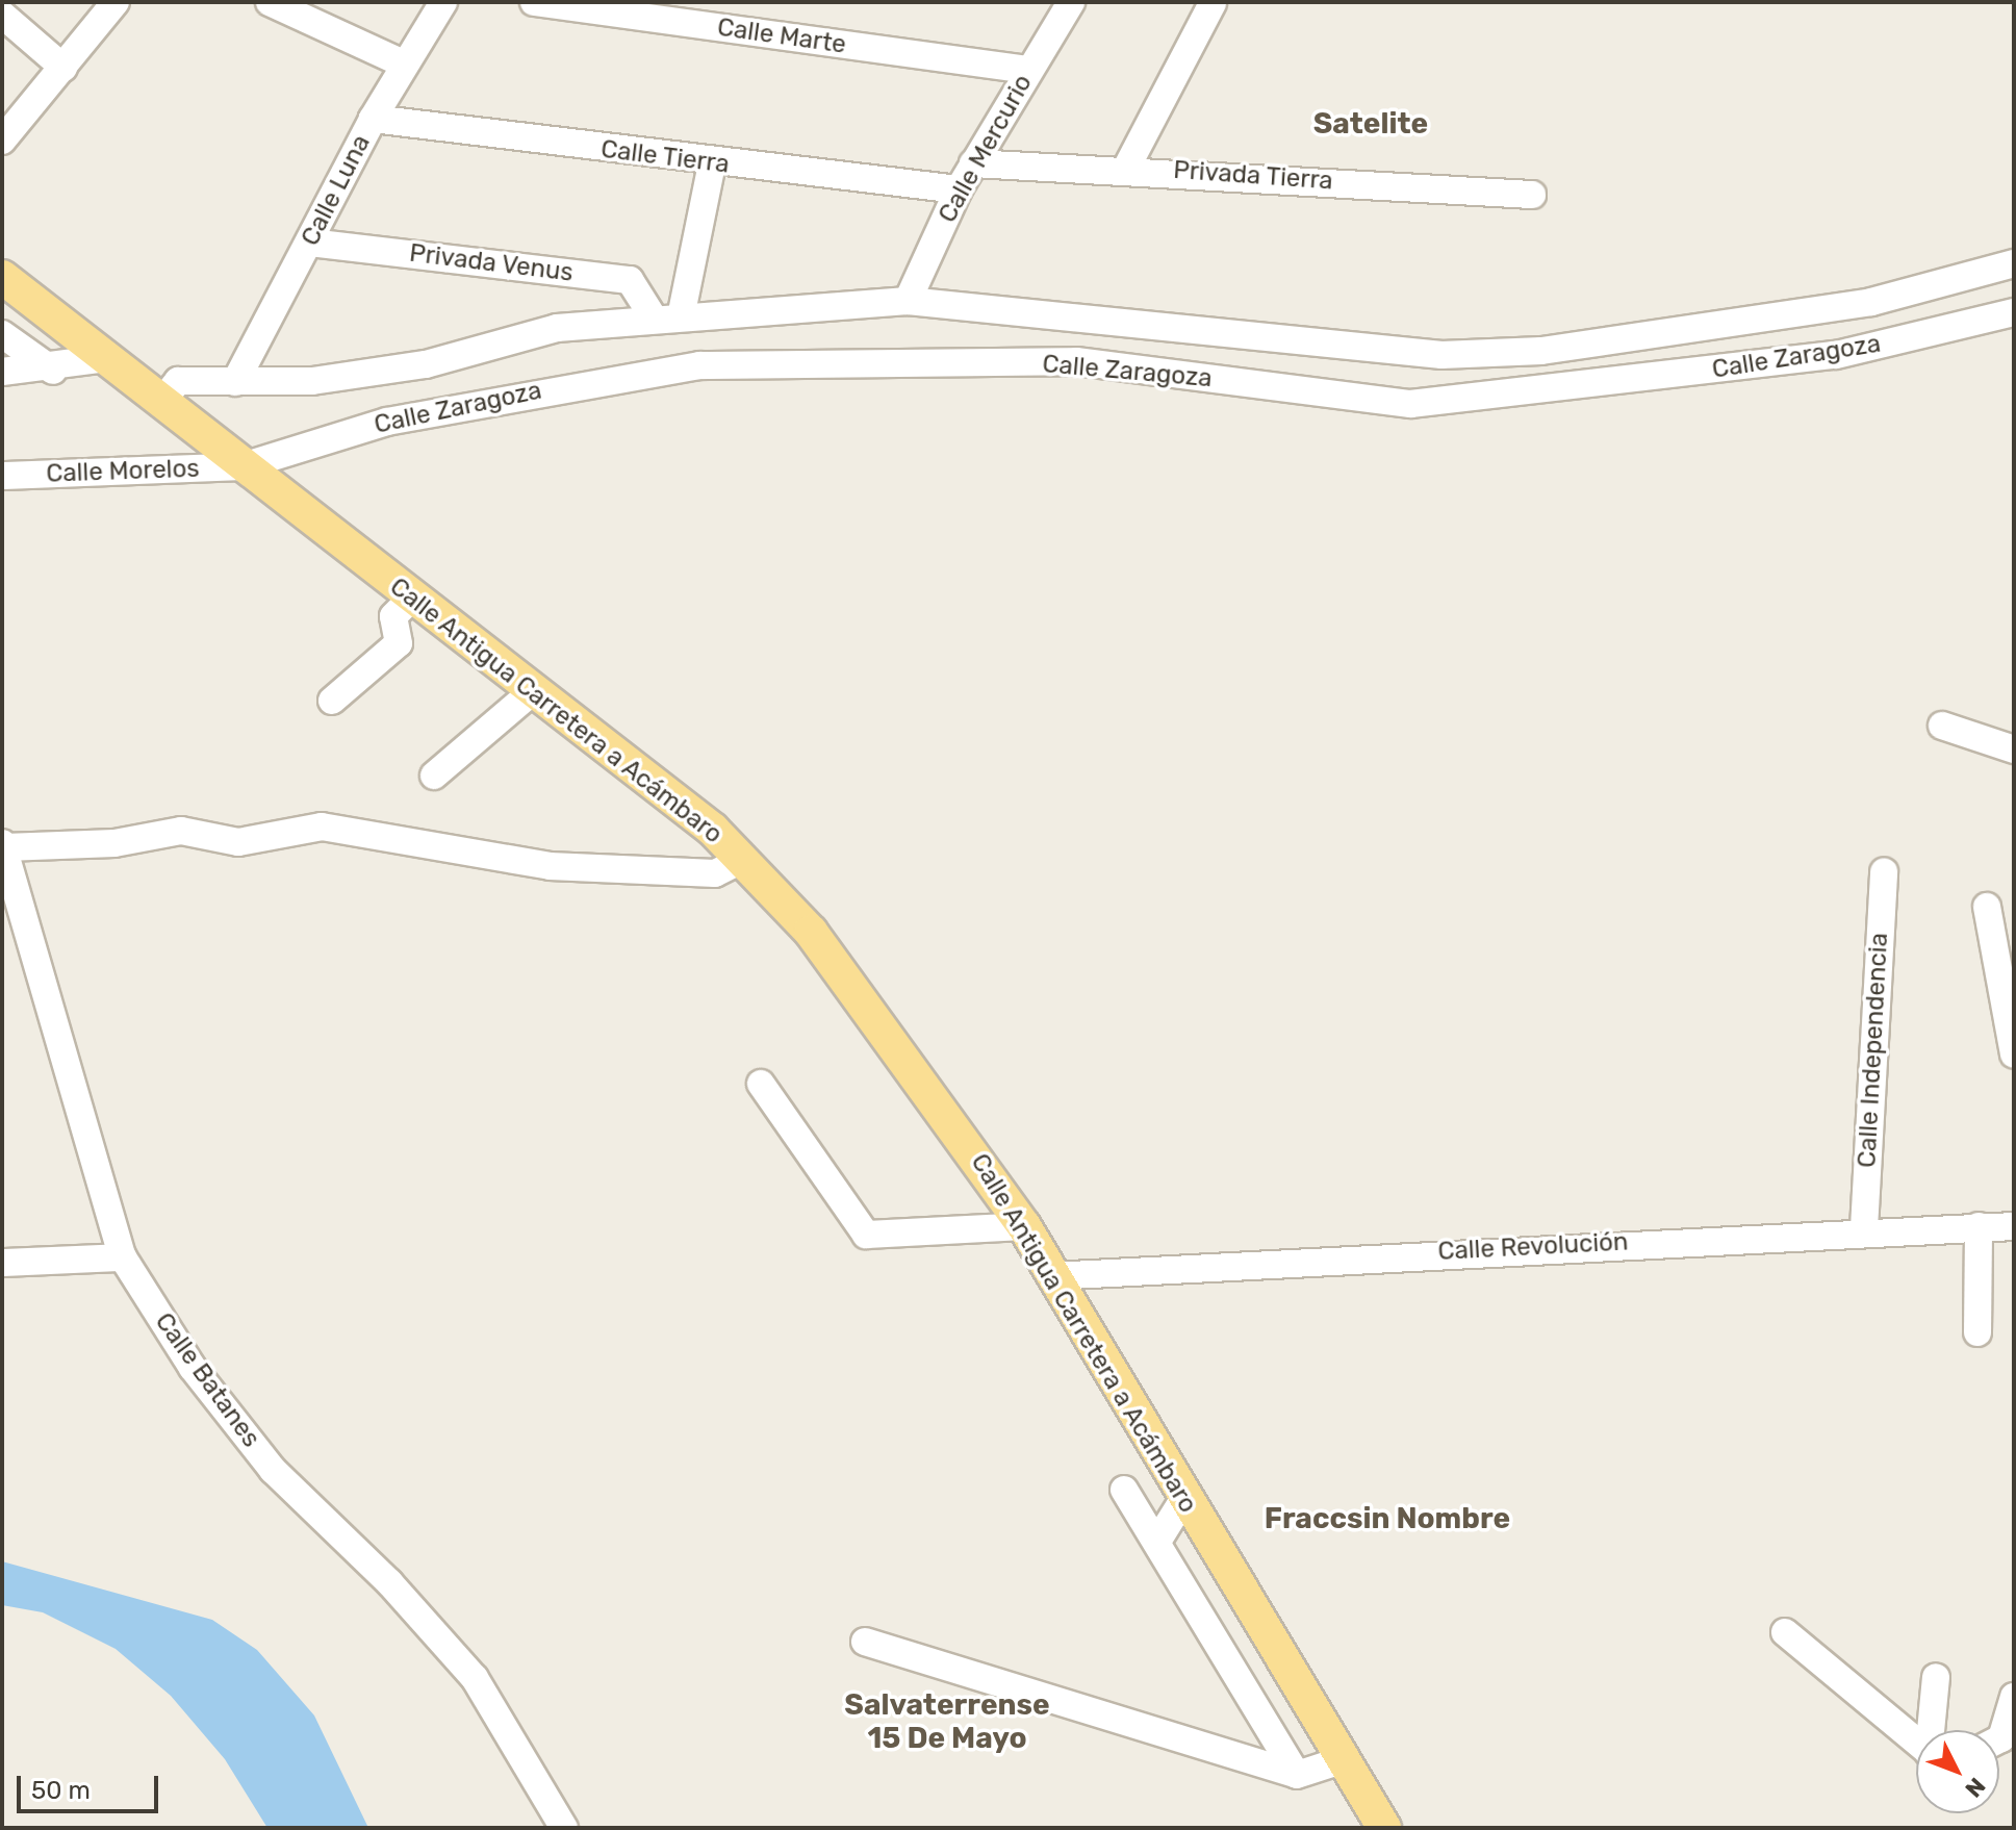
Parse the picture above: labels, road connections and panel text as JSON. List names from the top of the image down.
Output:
{
  "streets": {
    "main road": ["Calle Antigua Carretera a Acámbaro"],
    "street": [
      "Calle Marte",
      "Calle Mercurio",
      "Calle Tierra",
      "Privada Tierra",
      "Calle Luna",
      "Privada Venus",
      "Calle Zaragoza",
      "Calle Morelos",
      "Calle Independencia",
      "Calle Revolución",
      "Calle Batanes"
    ]
  },
  "crossings": [
    ["Calle Marte", "Calle Mercurio"],
    ["Calle Mercurio", "Calle Tierra"],
    ["Calle Mercurio", "Privada Tierra"],
    ["Calle Tierra", "Calle Luna"],
    ["Calle Luna", "Privada Venus"],
    ["Calle Zaragoza", "Calle Morelos"],
    ["Calle Zaragoza", "Calle Antigua Carretera a Acámbaro"],
    ["Calle Morelos", "Calle Antigua Carretera a Acámbaro"],
    ["Calle Antigua Carretera a Acámbaro", "Calle Revolución"],
    ["Calle Independencia", "Calle Revolución"]
  ],
  "districts": ["Satelite", "Fraccsin Nombre", "Salvaterrense 15 De Mayo"],
  "scale_bar": "50 m",
  "north": "bottom right"
}
